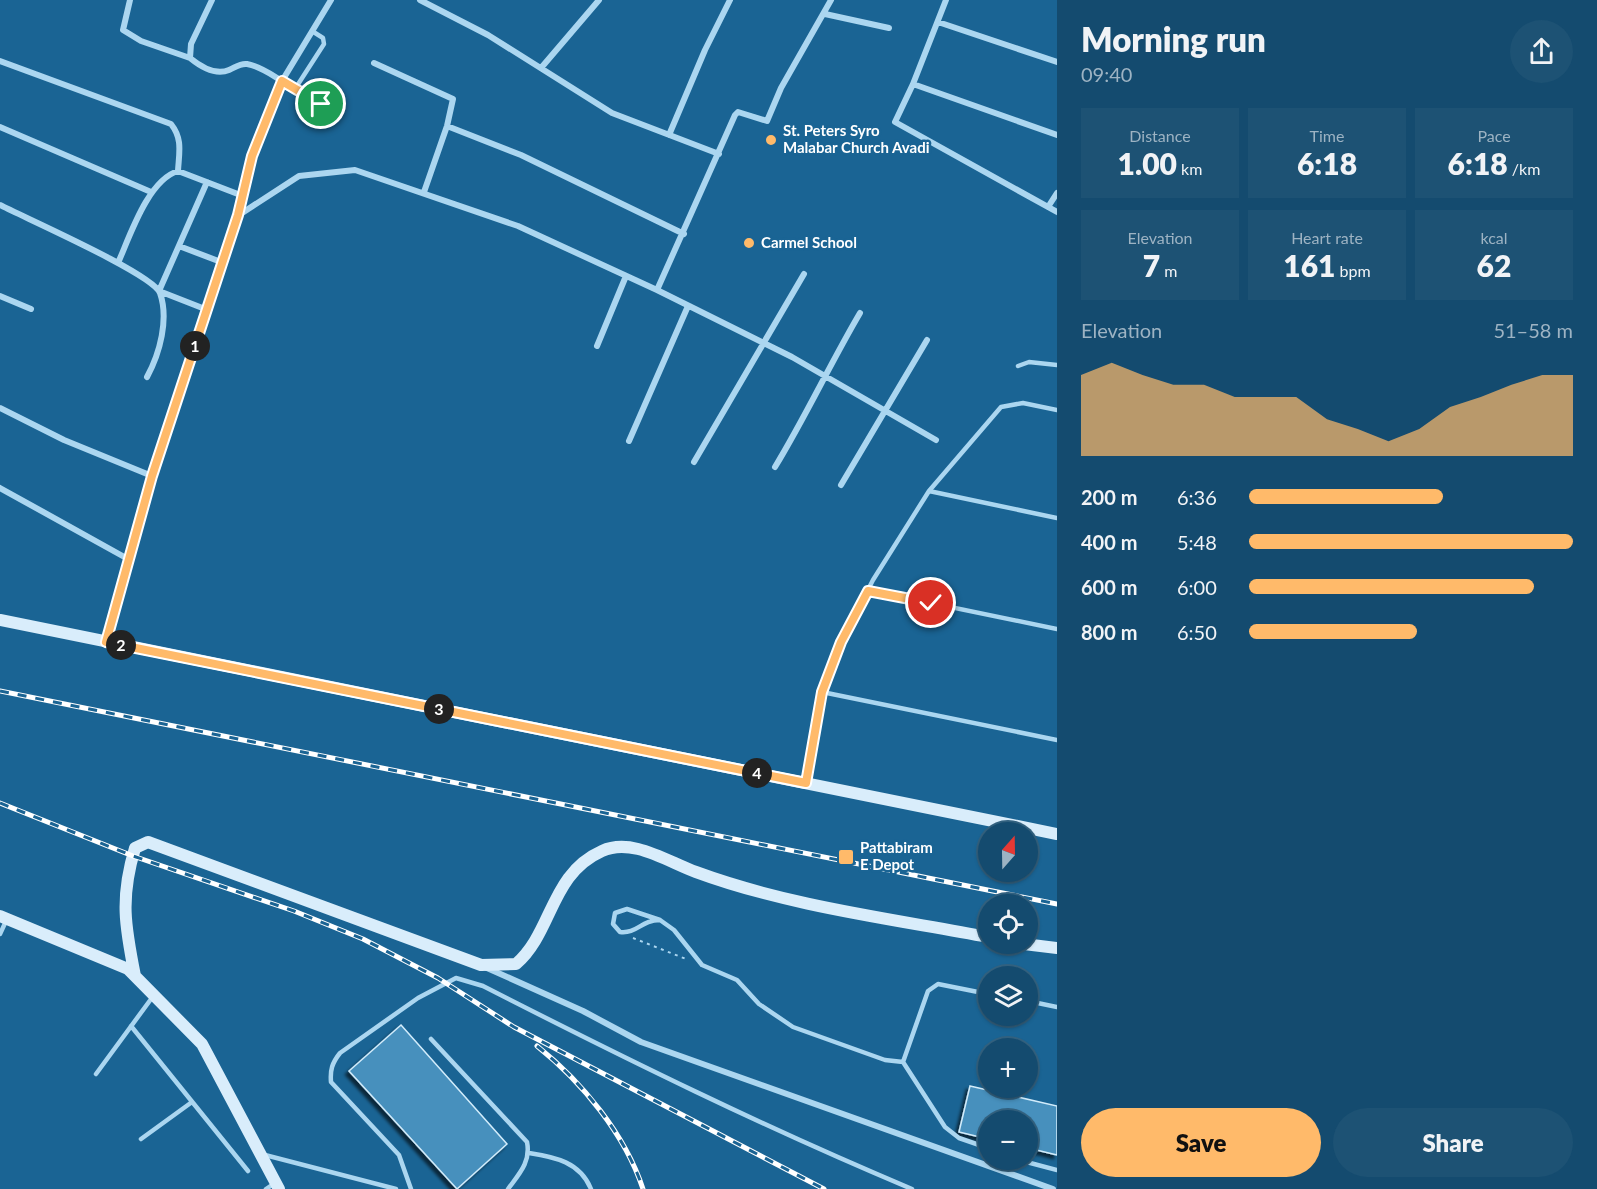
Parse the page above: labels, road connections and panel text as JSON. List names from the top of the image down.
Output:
{
  "places": {
    "other": ["St. Peters Syro Malabar Church Avadi", "Carmel School"],
    "transit": ["Pattabiram E Depot"]
  },
  "north": "top",
  "page": {
    "heading": ["Morning run", "09:40"],
    "stats": [
      ["Distance", "1.00 km"],
      ["Time", "6:18"],
      ["Pace", "6:18 /km"],
      ["Elevation", "7 m"],
      ["Heart rate", "161 bpm"],
      ["kcal", "62"]
    ],
    "chart": ["Elevation", "51–58 m"],
    "pins": [
      "1",
      "2",
      "3",
      "4"
    ],
    "list": [
      {
        "name": "200 m",
        "note": "6:36"
      },
      {
        "name": "400 m",
        "note": "5:48"
      },
      {
        "name": "600 m",
        "note": "6:00"
      },
      {
        "name": "800 m",
        "note": "6:50"
      }
    ],
    "map_buttons": ["+", "−"],
    "buttons": ["Save", "Share"]
  }
}
